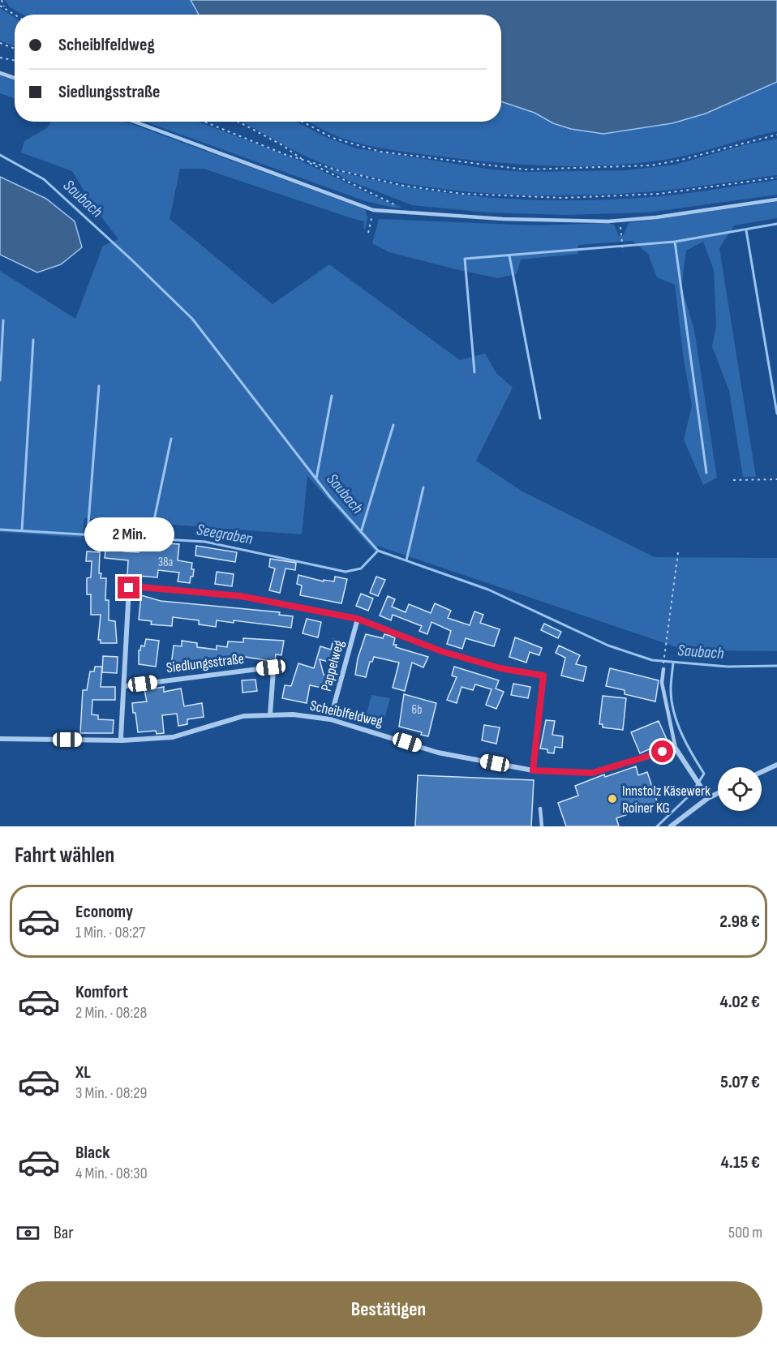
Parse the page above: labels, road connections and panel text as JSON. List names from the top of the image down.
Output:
{
  "streets": {
    "street": ["Siedlungsstraße", "Pappelweg", "Scheiblfeldweg"]
  },
  "crossings": [
    ["Siedlungsstraße", "Scheiblfeldweg"],
    ["Pappelweg", "Scheiblfeldweg"]
  ],
  "water": ["Saubach", "Seegraben"],
  "places": ["Innstolz Käsewerk Roiner KG"],
  "house_numbers": ["38a", "6b"],
  "page": {
    "banner": ["Scheiblfeldweg", "Siedlungsstraße"],
    "bubble": "2 Min.",
    "heading": "Fahrt wählen",
    "list": [
      {
        "name": "Economy",
        "note": "1 Min. · 08:27",
        "value": "2.98 €"
      },
      {
        "name": "Komfort",
        "note": "2 Min. · 08:28",
        "value": "4.02 €"
      },
      {
        "name": "XL",
        "note": "3 Min. · 08:29",
        "value": "5.07 €"
      },
      {
        "name": "Black",
        "note": "4 Min. · 08:30",
        "value": "4.15 €"
      }
    ],
    "pay": ["Bar", "500 m"],
    "buttons": "Bestätigen"
  }
}
